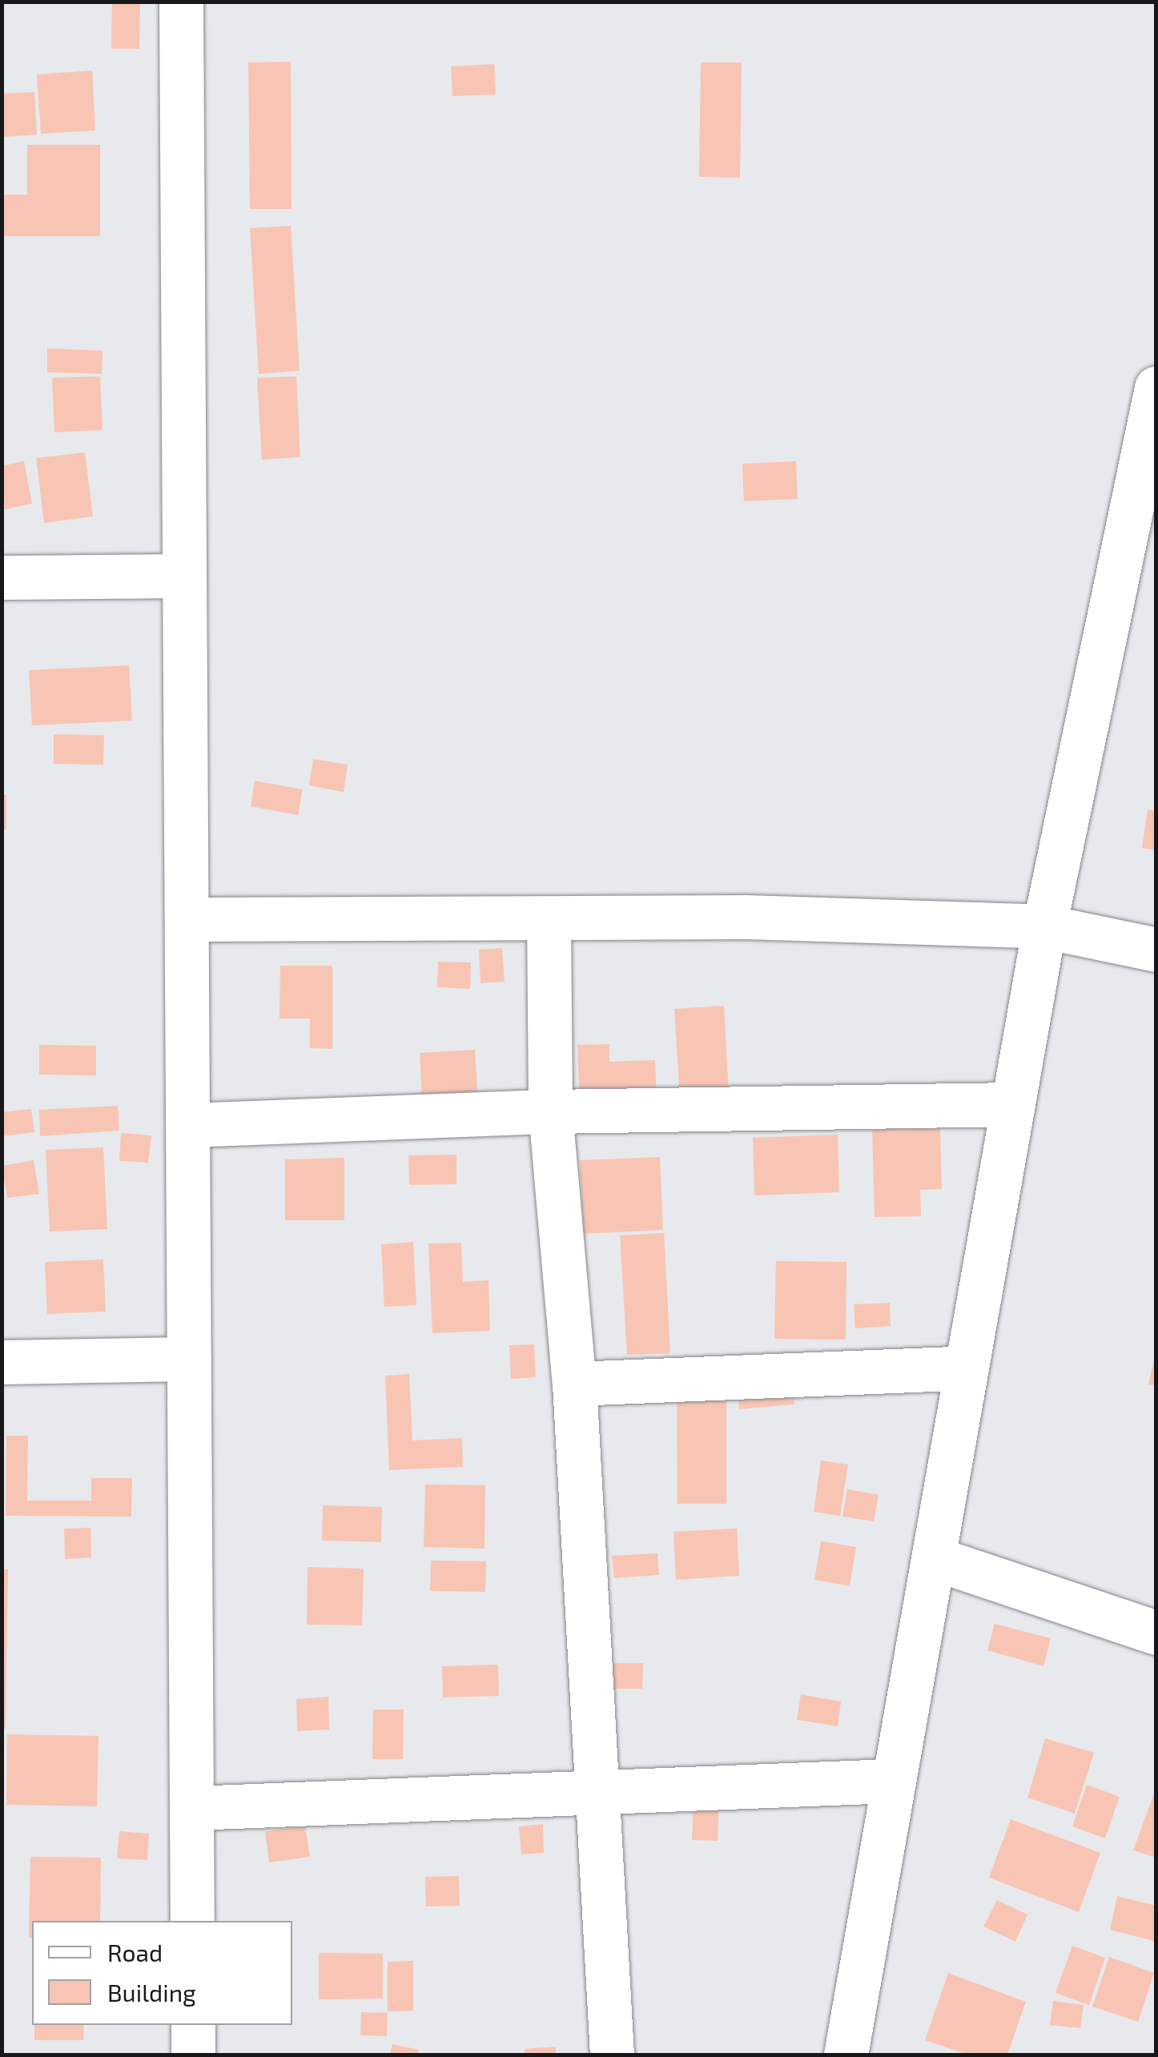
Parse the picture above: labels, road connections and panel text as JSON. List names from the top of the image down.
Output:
{
  "legend": ["Road", "Building"]
}
